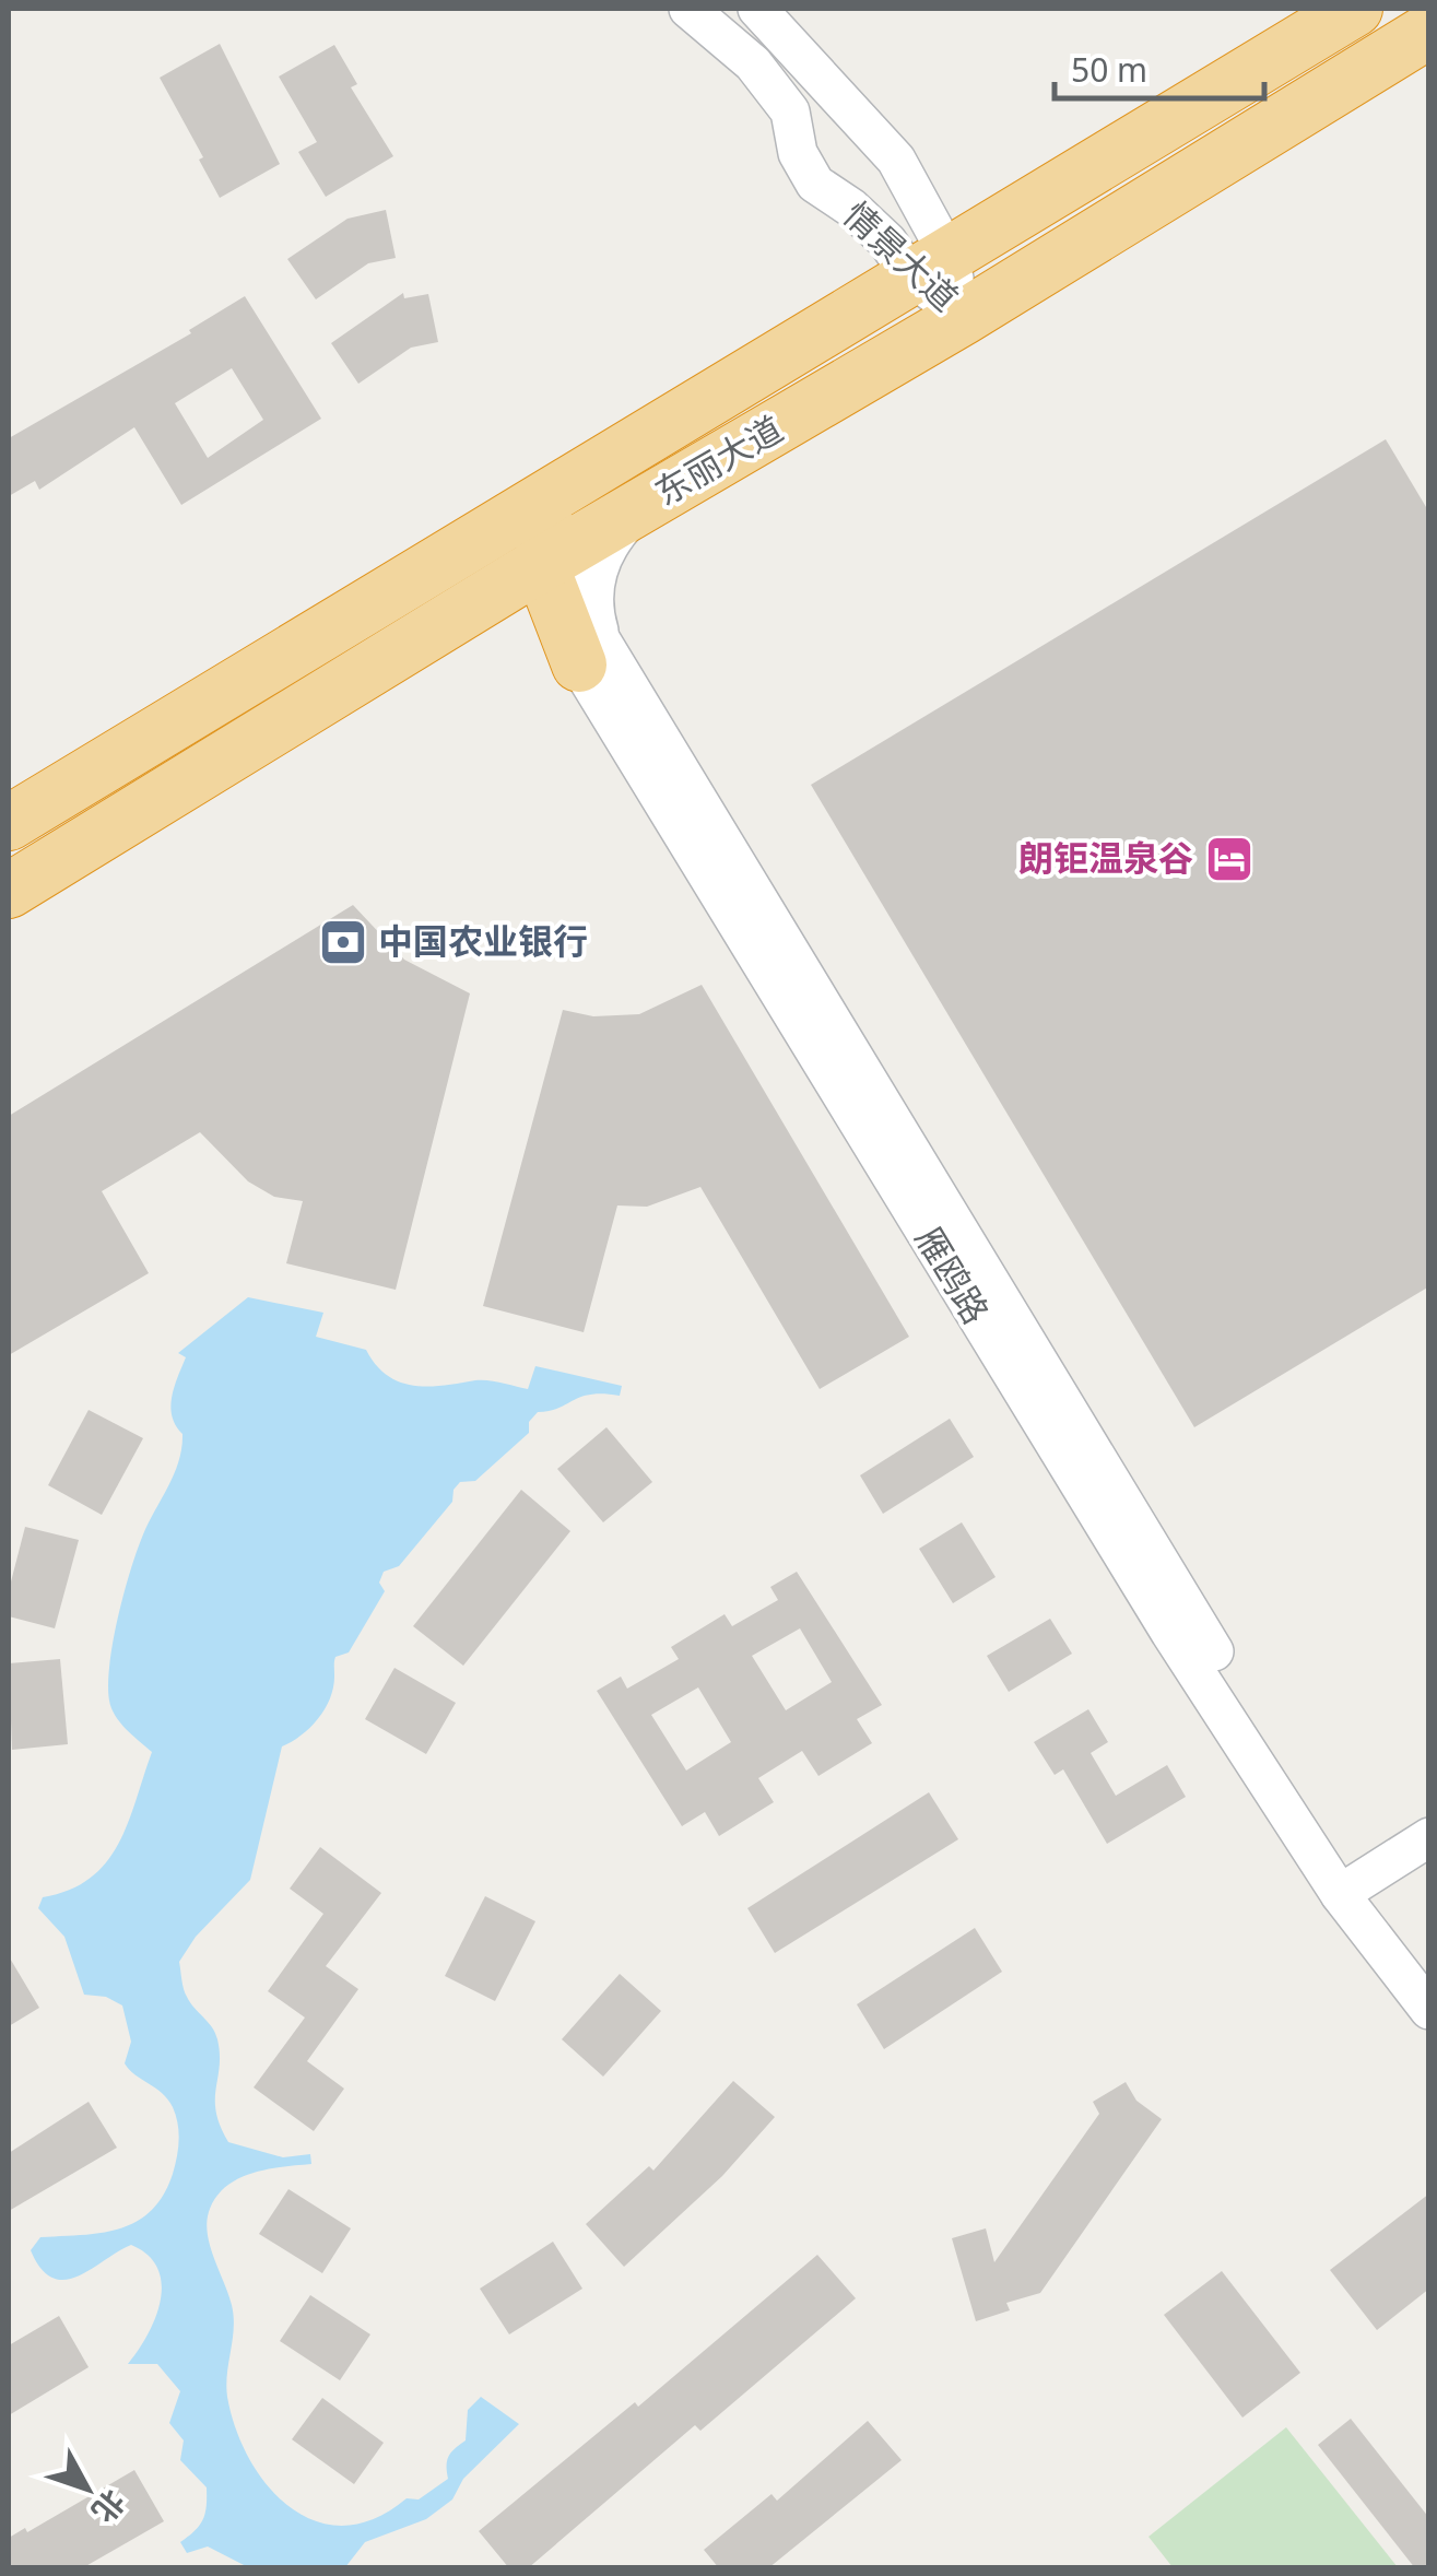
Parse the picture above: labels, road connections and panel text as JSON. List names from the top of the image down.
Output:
{
  "streets": {
    "highway": ["东丽大道"],
    "street": ["情景大道", "雁鸥路"]
  },
  "crossings": [
    ["情景大道", "东丽大道"]
  ],
  "places": {
    "hotel": ["朗钜温泉谷"],
    "bank": ["中国农业银行"]
  },
  "scale_bar": "50 m",
  "north": "bottom right"
}
